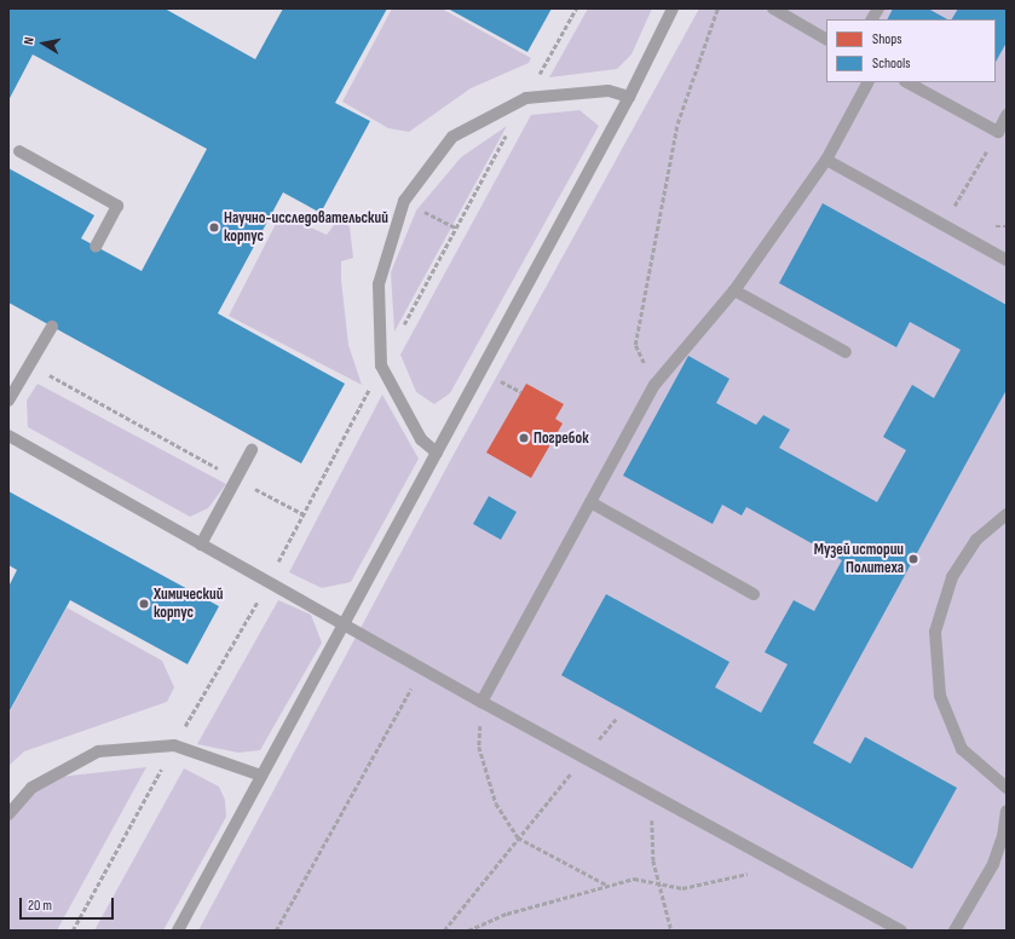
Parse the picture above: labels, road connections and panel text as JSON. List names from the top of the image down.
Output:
{
  "places": [
    "Научно-исследовательский корпус",
    "Погребок",
    "Музей истории Политеха",
    "Химический корпус"
  ],
  "legend": ["Shops", "Schools"],
  "scale_bar": "20 m",
  "north": "left"
}
